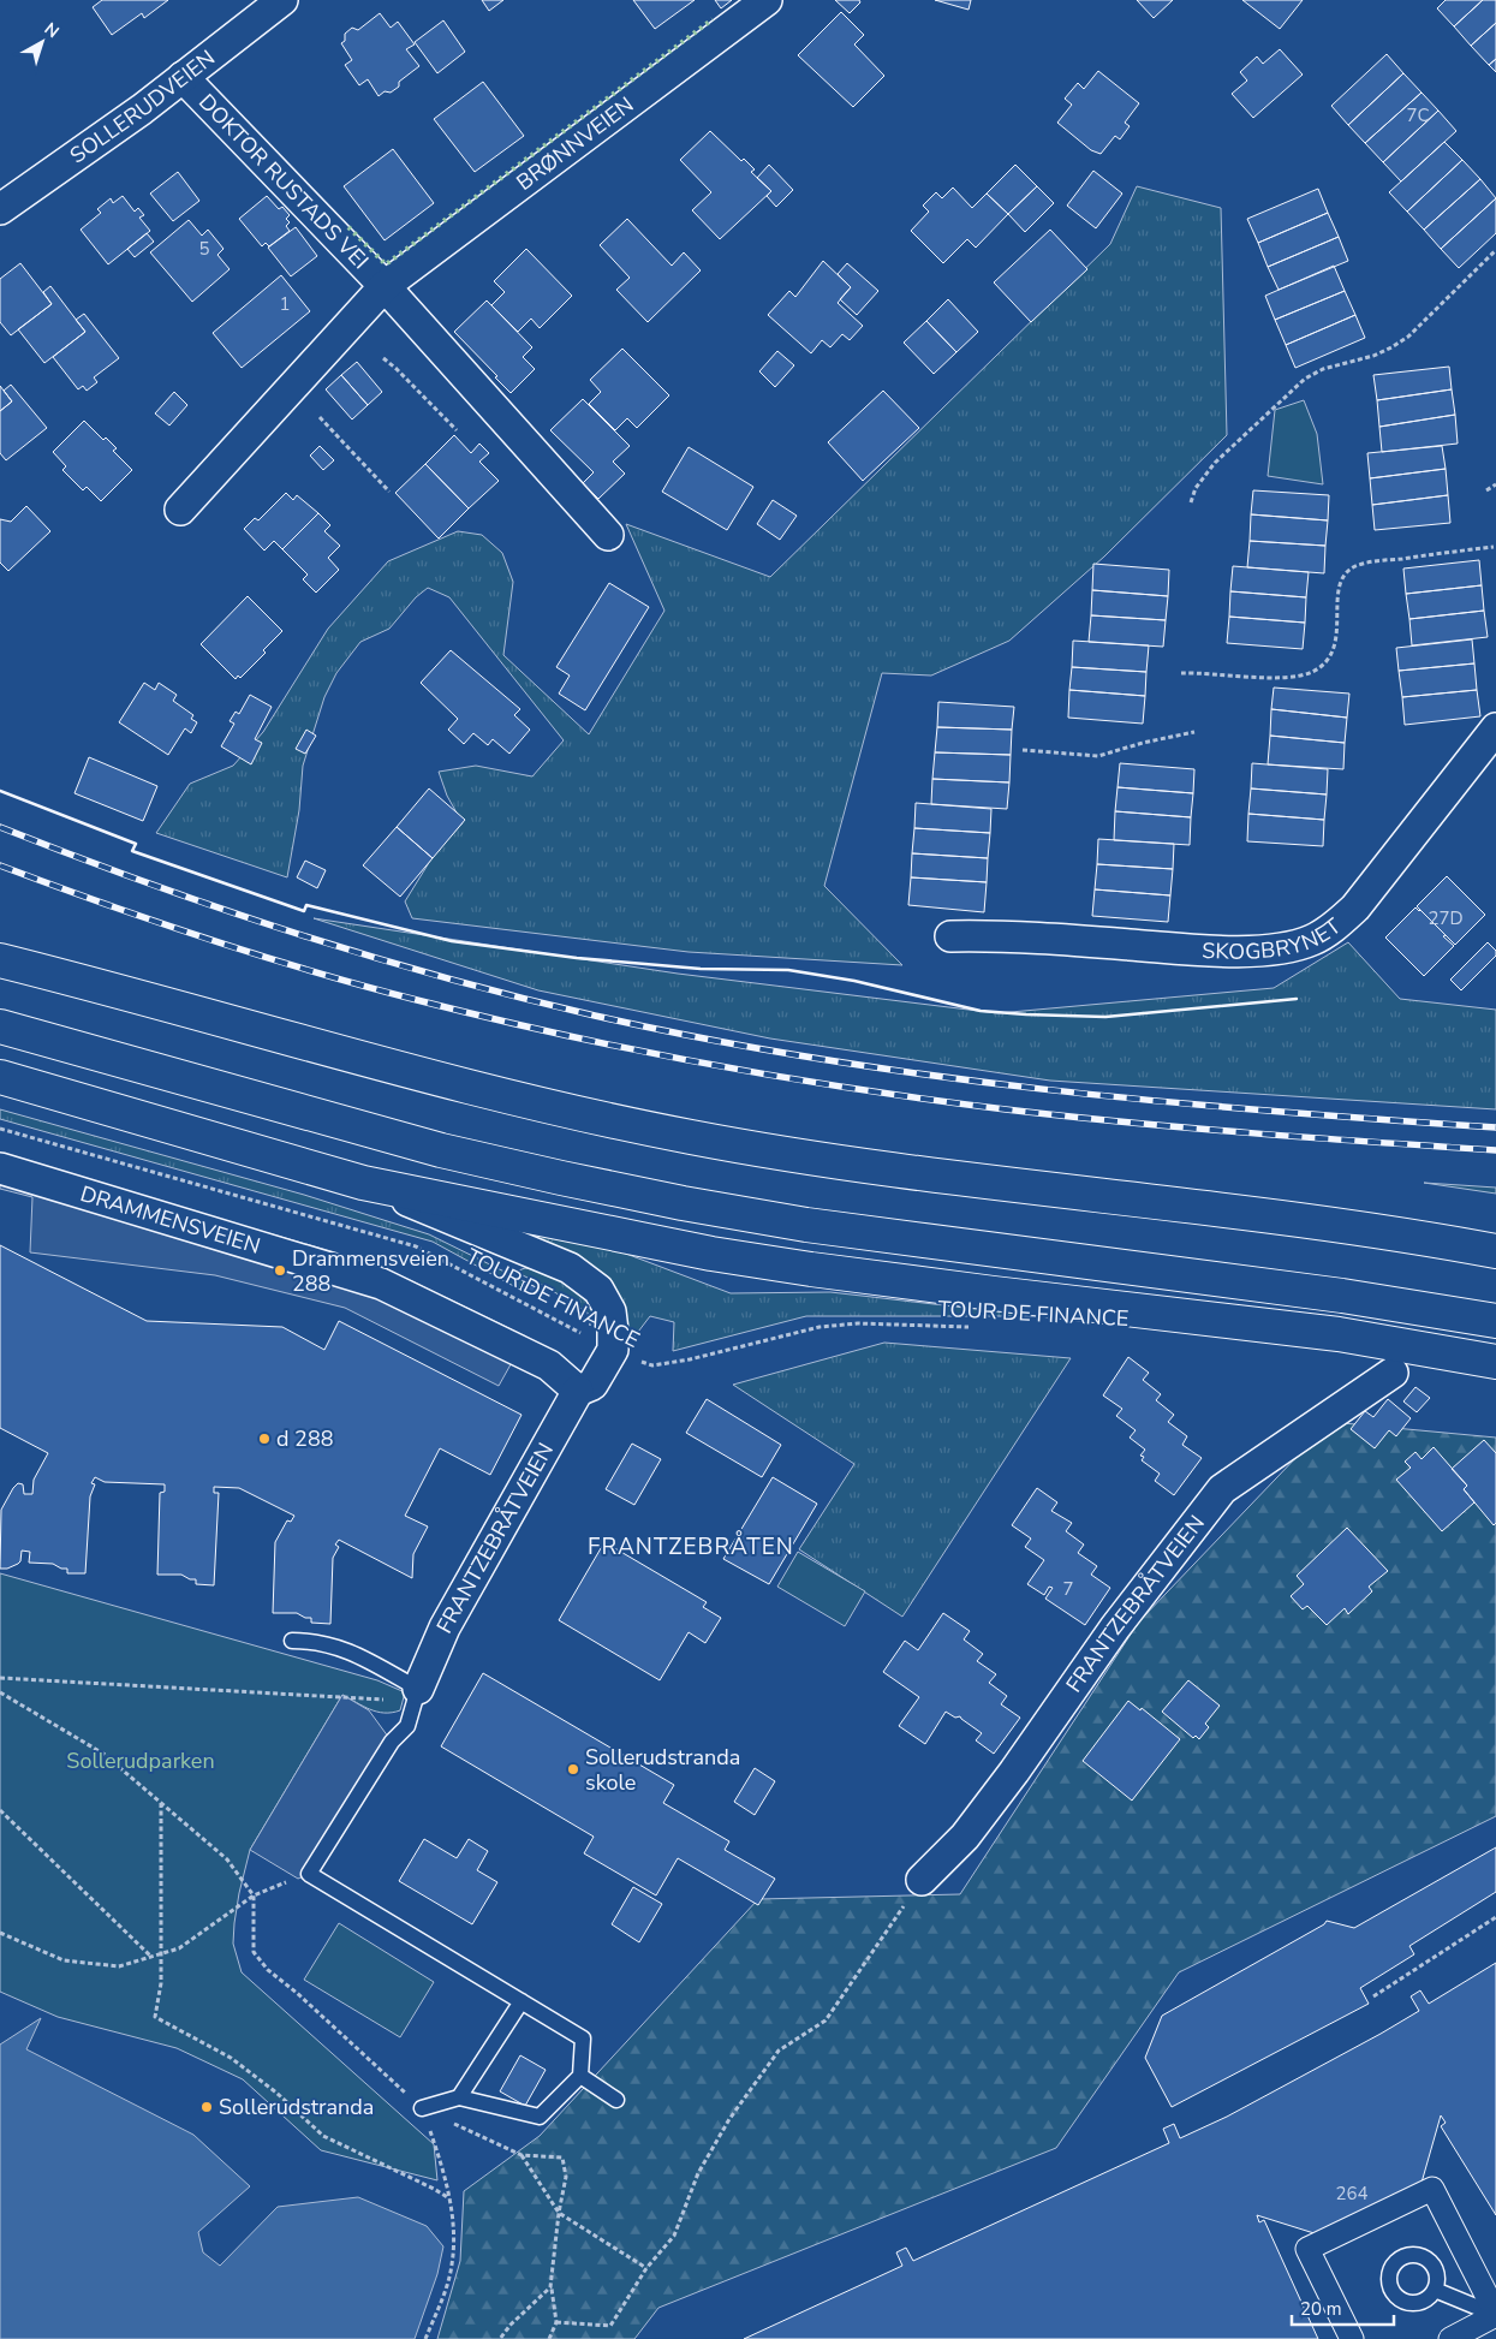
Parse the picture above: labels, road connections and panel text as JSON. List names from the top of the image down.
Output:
{
  "streets": {
    "street": [
      "SOLLERUDVEIEN",
      "BRØNNVEIEN",
      "DOKTOR RUSTADS VEI",
      "SKOGBRYNET",
      "DRAMMENSVEIEN",
      "FRANTZEBRÅTVEIEN"
    ],
    "path": ["TOUR DE FINANCE"]
  },
  "crossings": [
    ["SOLLERUDVEIEN", "DOKTOR RUSTADS VEI"],
    ["BRØNNVEIEN", "DOKTOR RUSTADS VEI"],
    ["DRAMMENSVEIEN", "FRANTZEBRÅTVEIEN"]
  ],
  "districts": ["FRANTZEBRÅTEN"],
  "parks": ["Sollerudparken"],
  "places": [
    "Drammensveien 288",
    "d 288",
    "Sollerudstranda skole",
    "Sollerudstranda"
  ],
  "house_numbers": [
    "7C",
    "5",
    "1",
    "27D",
    "7",
    "264"
  ],
  "scale_bar": "20 m",
  "north": "top right"
}
